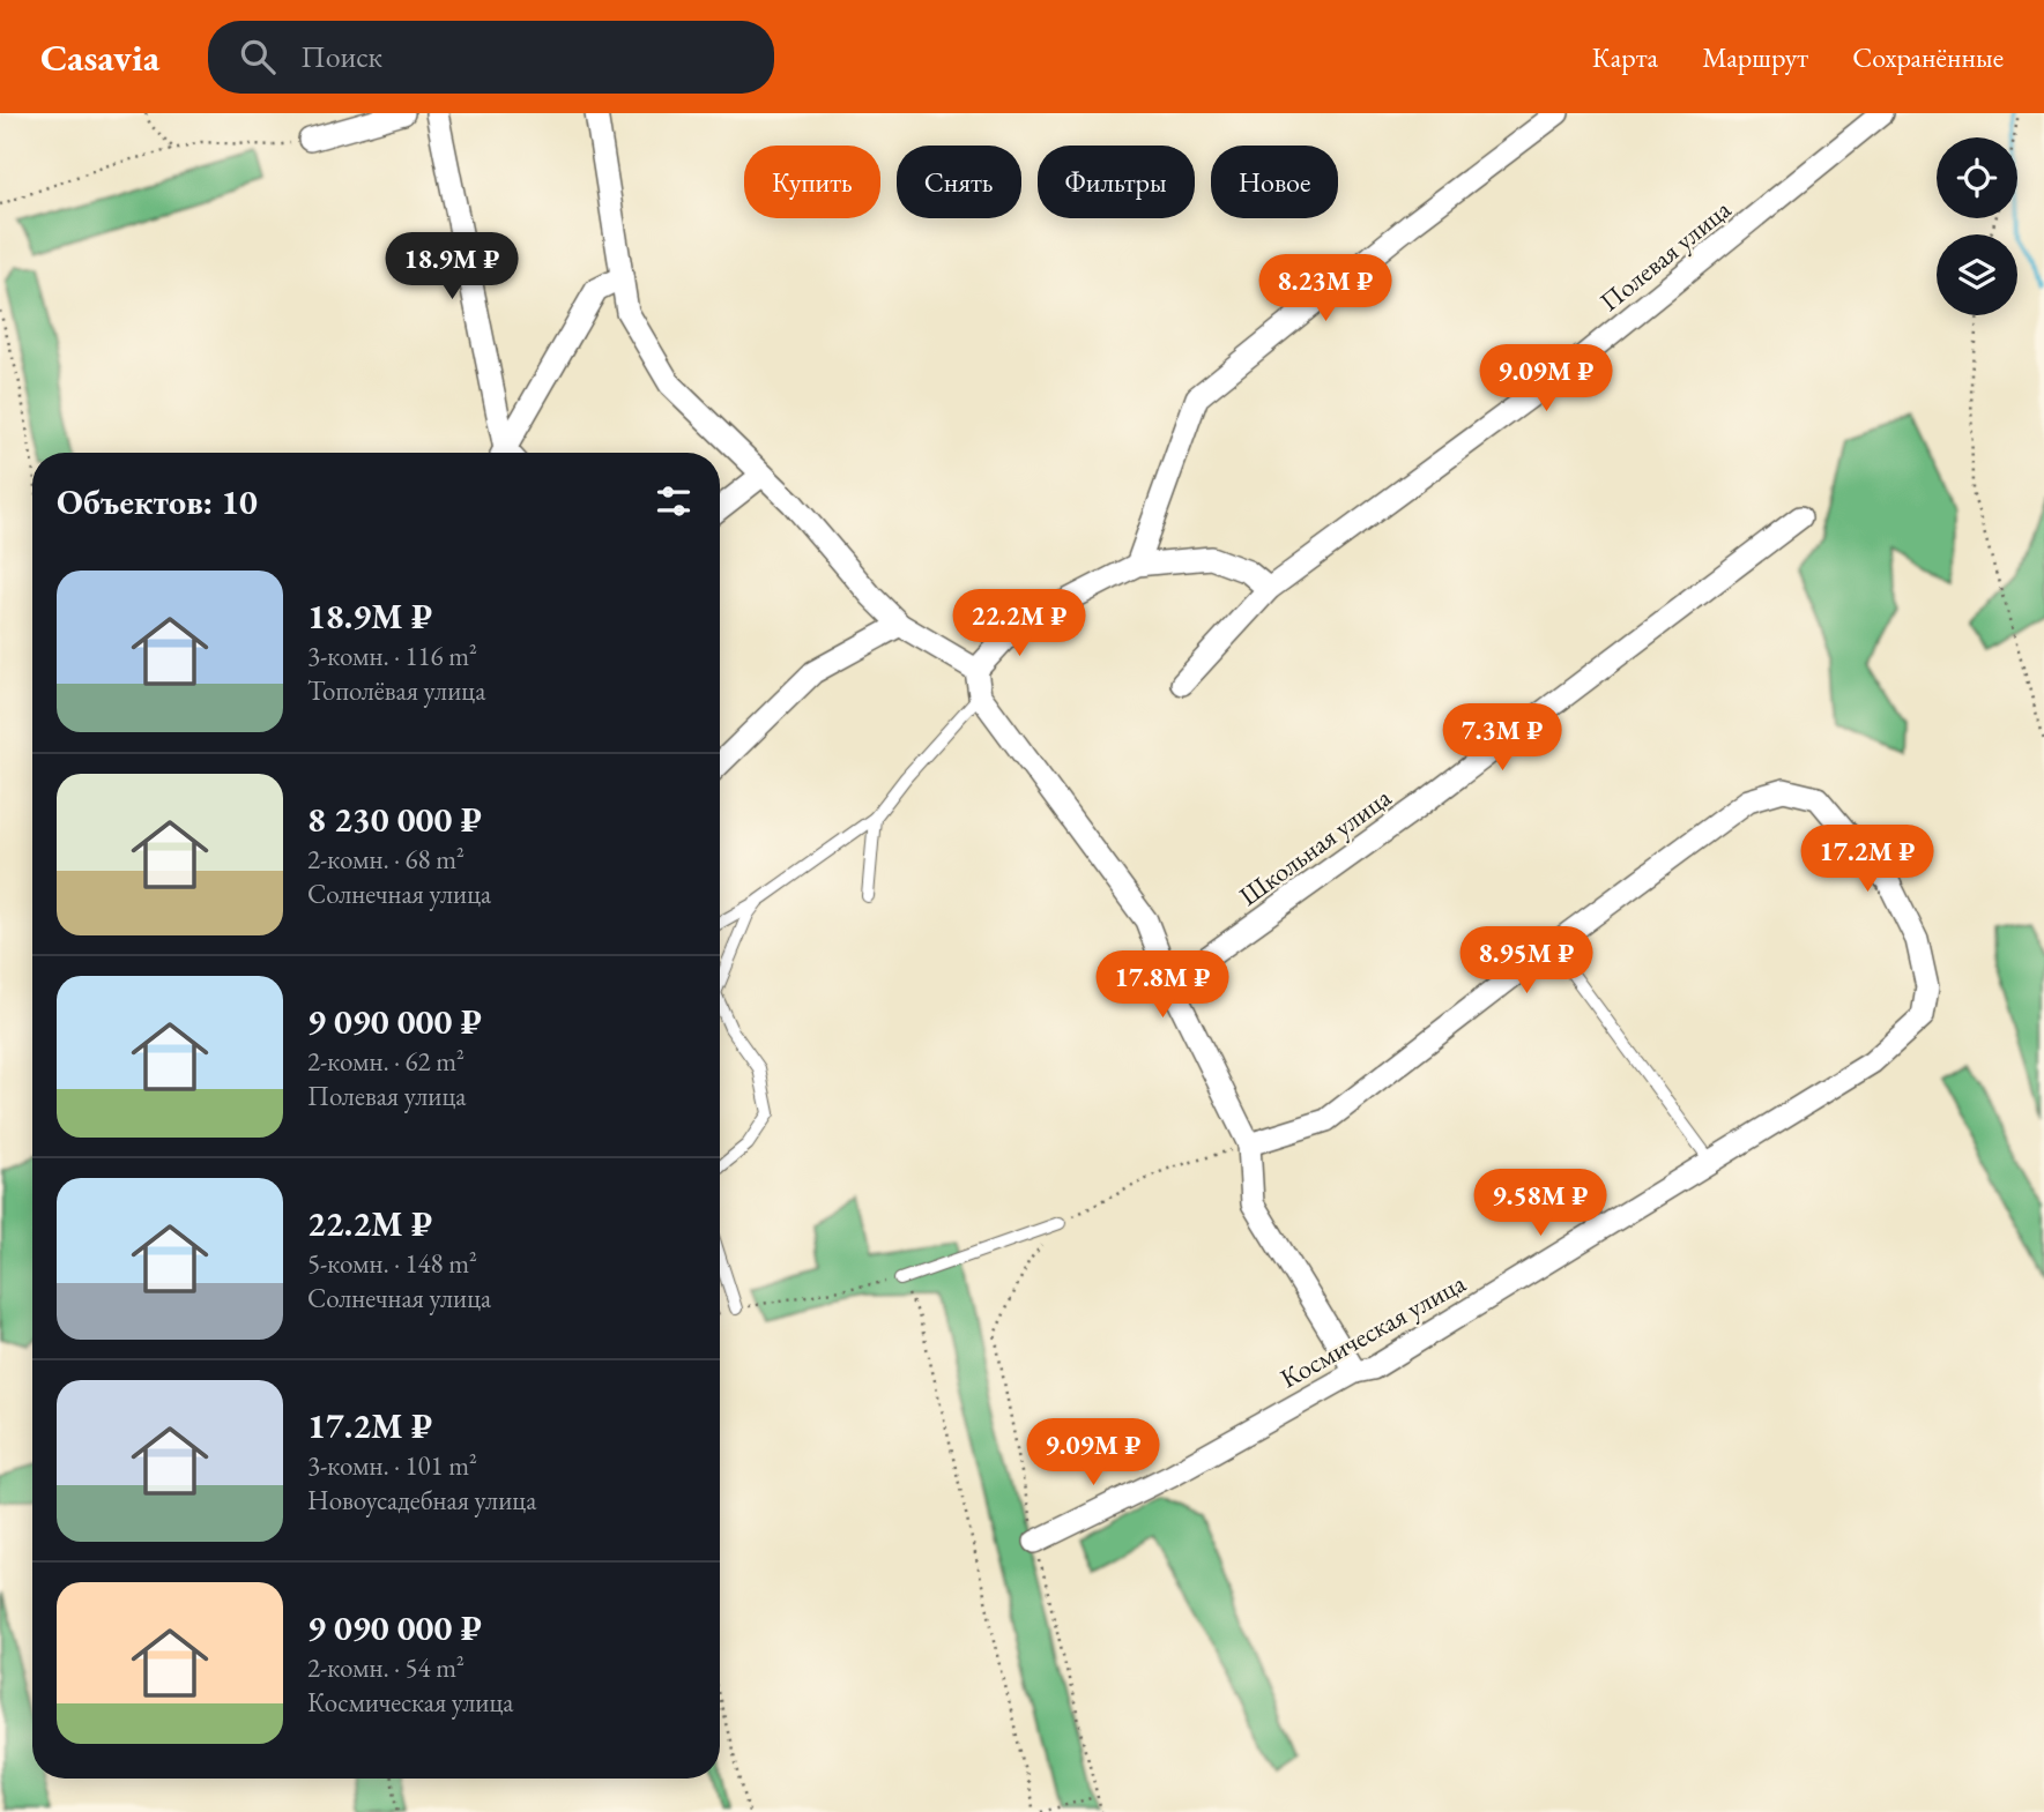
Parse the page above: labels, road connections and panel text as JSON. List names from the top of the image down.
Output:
{
  "streets": {
    "street": ["Полевая улица", "Школьная улица", "Космическая улица"]
  },
  "page": {
    "header": "Casavia",
    "search": "Поиск",
    "nav": ["Карта", "Маршрут", "Сохранённые"],
    "chip": [
      "Купить",
      "Снять",
      "Фильтры",
      "Новое"
    ],
    "price": [
      "18.9M ₽",
      "8.23M ₽",
      "9.09M ₽",
      "22.2M ₽",
      "7.3M ₽",
      "17.2M ₽",
      "8.95M ₽",
      "17.8M ₽",
      "9.58M ₽",
      "9.09M ₽"
    ],
    "heading": "Объектов: 10",
    "list": [
      {
        "name": "18.9M ₽",
        "note": "3-комн. · 116 m² · Тополёвая улица"
      },
      {
        "name": "8 230 000 ₽",
        "note": "2-комн. · 68 m² · Солнечная улица"
      },
      {
        "name": "9 090 000 ₽",
        "note": "2-комн. · 62 m² · Полевая улица"
      },
      {
        "name": "22.2M ₽",
        "note": "5-комн. · 148 m² · Солнечная улица"
      },
      {
        "name": "17.2M ₽",
        "note": "3-комн. · 101 m² · Новоусадебная улица"
      },
      {
        "name": "9 090 000 ₽",
        "note": "2-комн. · 54 m² · Космическая улица"
      }
    ]
  }
}
